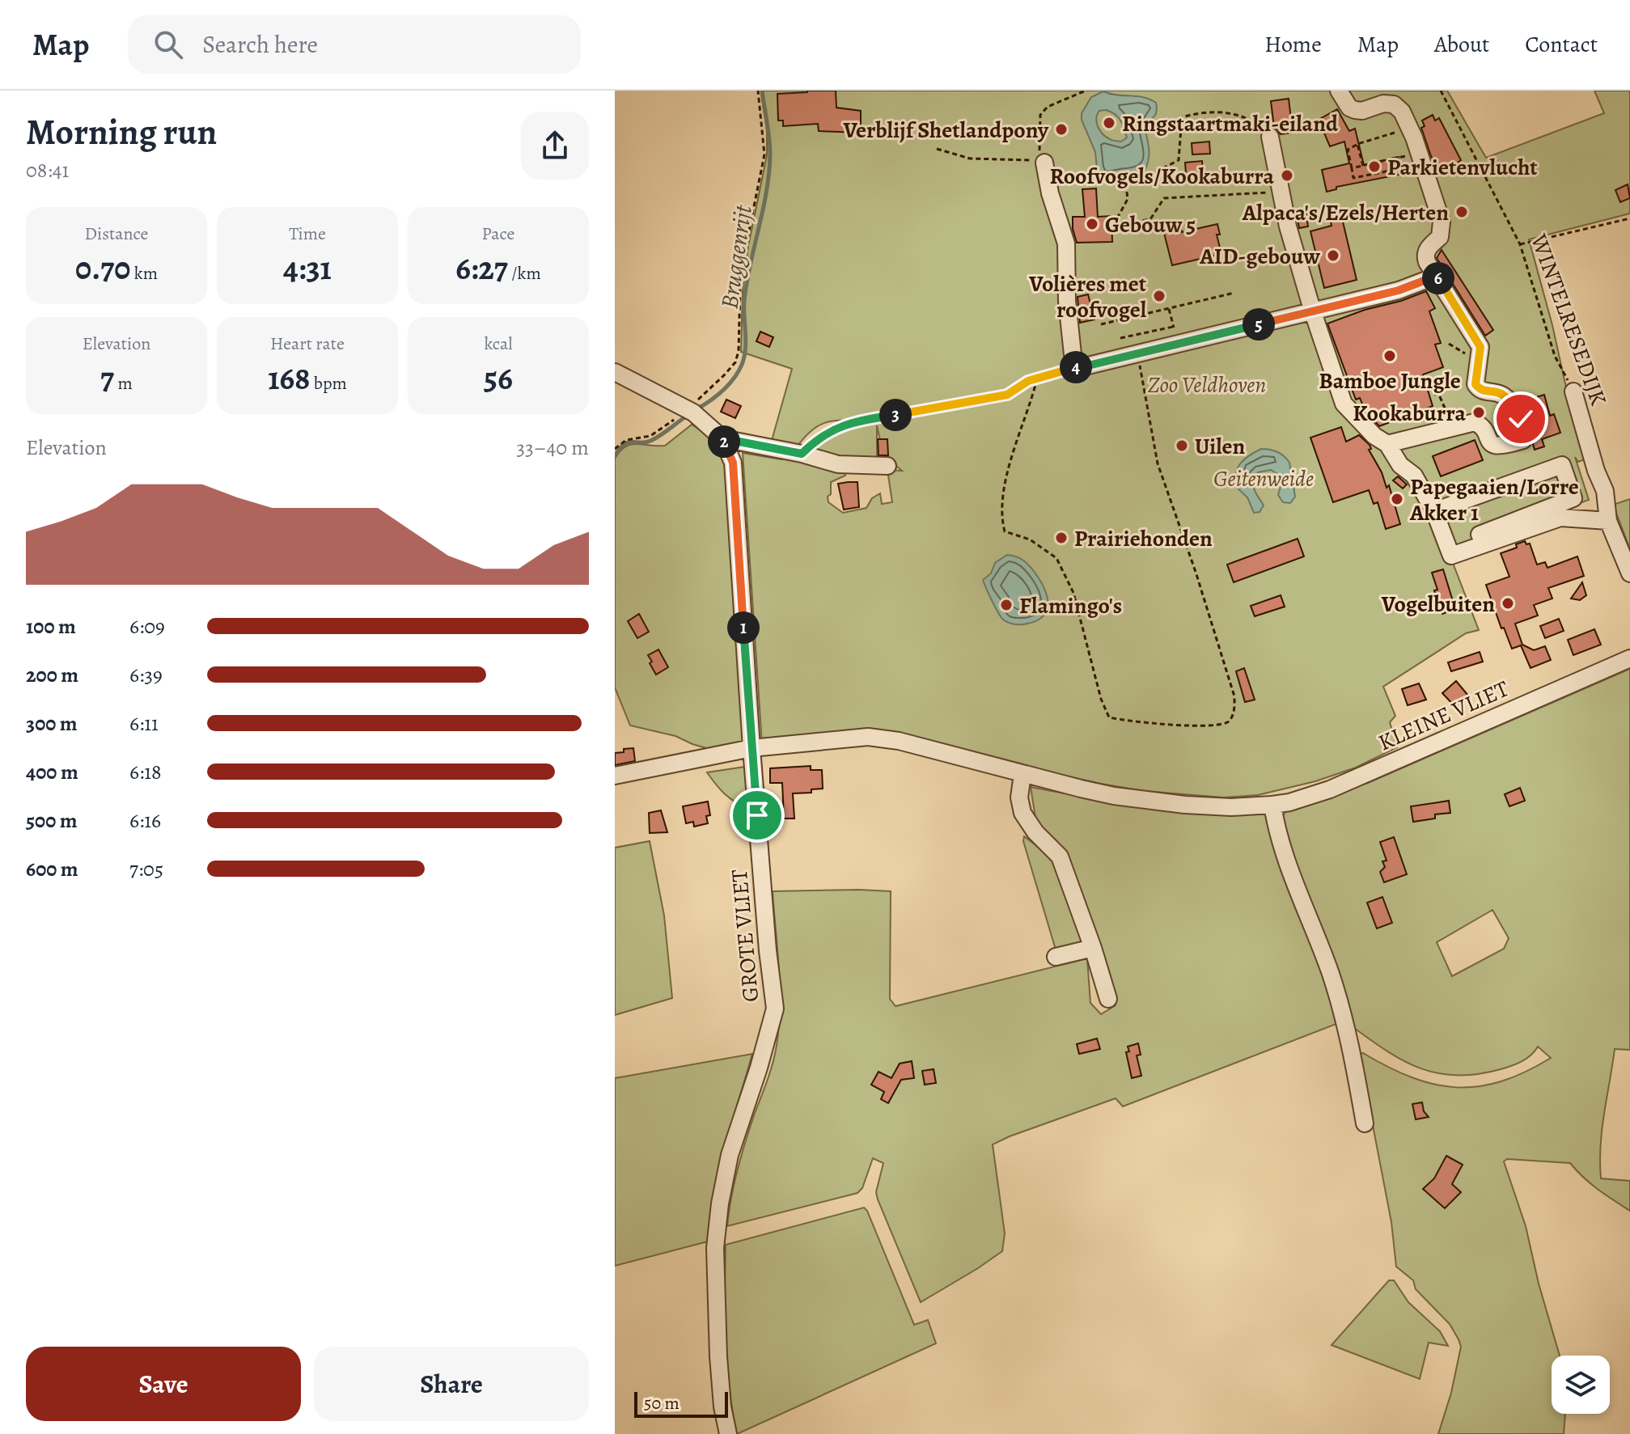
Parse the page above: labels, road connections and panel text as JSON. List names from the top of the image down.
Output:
{
  "streets": {
    "street": ["WINTELRESEDIJK", "KLEINE VLIET", "GROTE VLIET"]
  },
  "crossings": [
    ["KLEINE VLIET", "GROTE VLIET"]
  ],
  "water": ["Bruggenrijt"],
  "parks": ["Zoo Veldhoven", "Geitenweide"],
  "places": [
    "Ringstaartmaki-eiland",
    "Verblijf Shetlandpony",
    "Parkietenvlucht",
    "Roofvogels/Kookaburra",
    "Alpaca's/Ezels/Herten",
    "Gebouw 5",
    "AID-gebouw",
    "Volières met roofvogel",
    "Bamboe Jungle",
    "Kookaburra",
    "Uilen",
    "Papegaaien/Lorre Akker 1",
    "Prairiehonden",
    "Vogelbuiten",
    "Flamingo's"
  ],
  "scale_bar": "50 m",
  "page": {
    "header": "Map",
    "search": "Search here",
    "nav": [
      "Home",
      "Map",
      "About",
      "Contact"
    ],
    "heading": ["Morning run", "08:41"],
    "stats": [
      ["Distance", "0.70 km"],
      ["Time", "4:31"],
      ["Pace", "6:27 /km"],
      ["Elevation", "7 m"],
      ["Heart rate", "168 bpm"],
      ["kcal", "56"]
    ],
    "pins": [
      "6",
      "5",
      "4",
      "3",
      "2",
      "1"
    ],
    "chart": ["Elevation", "33–40 m"],
    "list": [
      {
        "name": "100 m",
        "note": "6:09"
      },
      {
        "name": "200 m",
        "note": "6:39"
      },
      {
        "name": "300 m",
        "note": "6:11"
      },
      {
        "name": "400 m",
        "note": "6:18"
      },
      {
        "name": "500 m",
        "note": "6:16"
      },
      {
        "name": "600 m",
        "note": "7:05"
      }
    ],
    "buttons": ["Save", "Share"],
    "scale": "50 m"
  }
}
